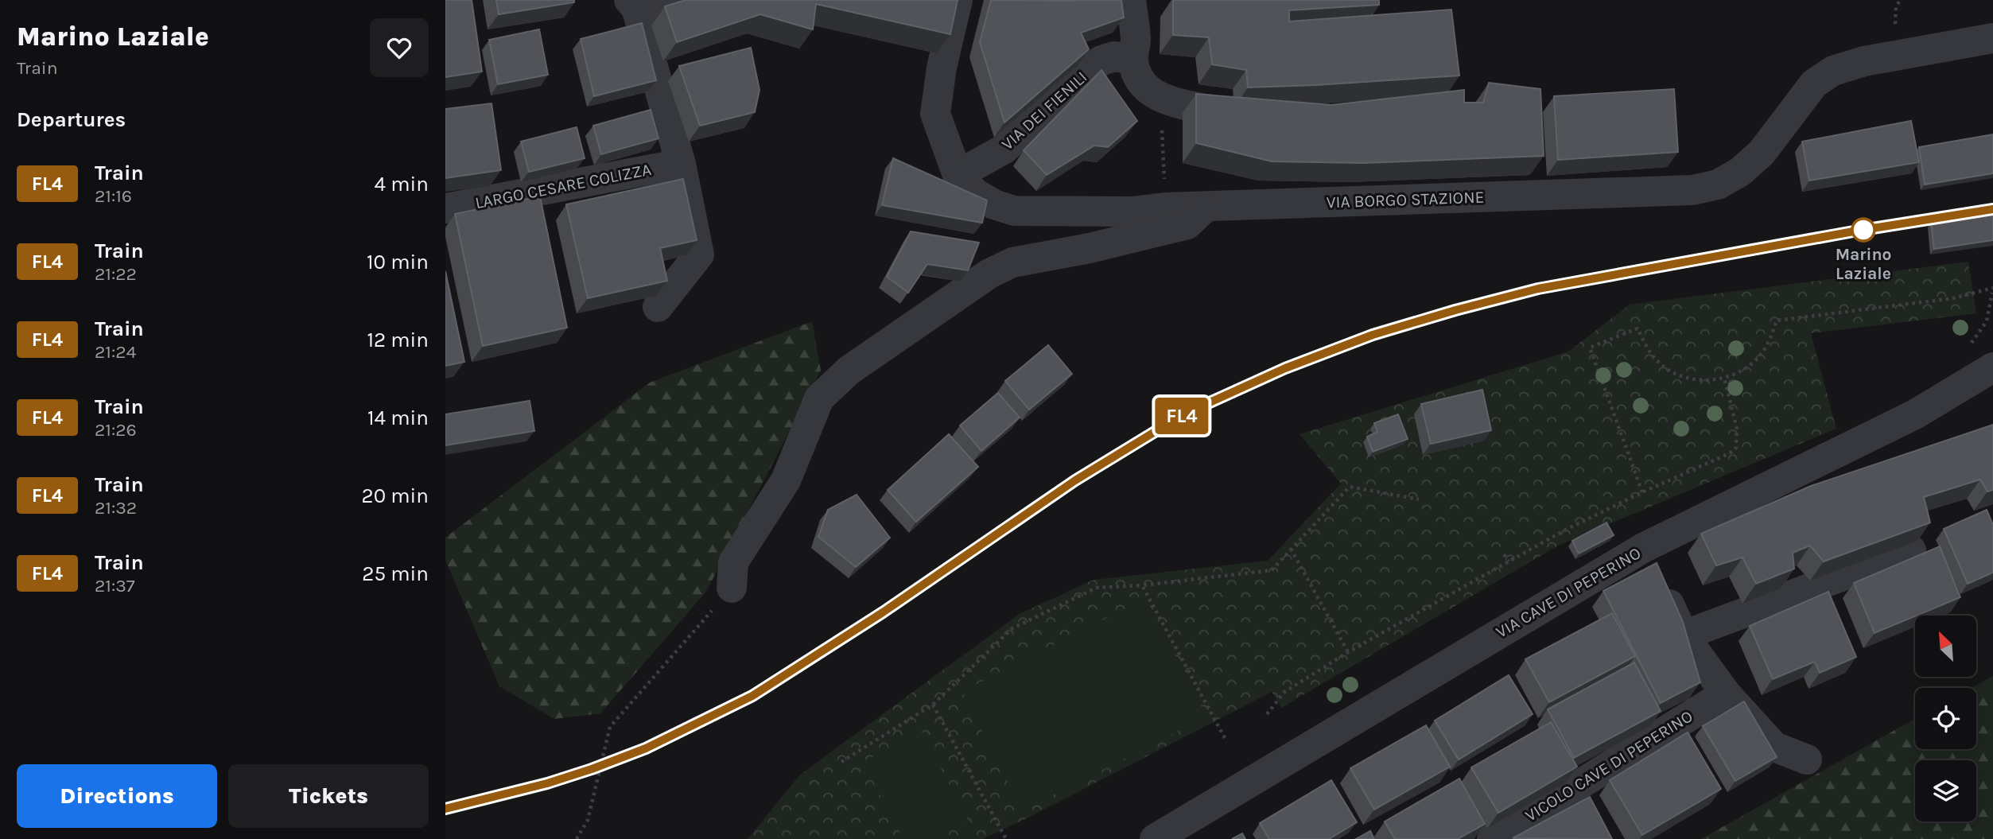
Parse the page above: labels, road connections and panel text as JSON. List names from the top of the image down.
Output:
{
  "streets": {
    "street": [
      "VIA DEI FIENILI",
      "LARGO CESARE COLIZZA",
      "VIA BORGO STAZIONE",
      "VIA CAVE DI PEPERINO",
      "VICOLO CAVE DI PEPERINO"
    ]
  },
  "crossings": [
    ["VIA DEI FIENILI", "VIA BORGO STAZIONE"]
  ],
  "places": ["Marino Laziale"],
  "north": "top left",
  "page": {
    "heading": [
      ["Marino Laziale", "Train"],
      "Departures"
    ],
    "on_map": "FL4",
    "list": [
      {
        "mark": "FL4",
        "name": "Train",
        "note": "21:16",
        "value": "4 min"
      },
      {
        "mark": "FL4",
        "name": "Train",
        "note": "21:22",
        "value": "10 min"
      },
      {
        "mark": "FL4",
        "name": "Train",
        "note": "21:24",
        "value": "12 min"
      },
      {
        "mark": "FL4",
        "name": "Train",
        "note": "21:26",
        "value": "14 min"
      },
      {
        "mark": "FL4",
        "name": "Train",
        "note": "21:32",
        "value": "20 min"
      },
      {
        "mark": "FL4",
        "name": "Train",
        "note": "21:37",
        "value": "25 min"
      }
    ],
    "buttons": ["Directions", "Tickets"]
  }
}
